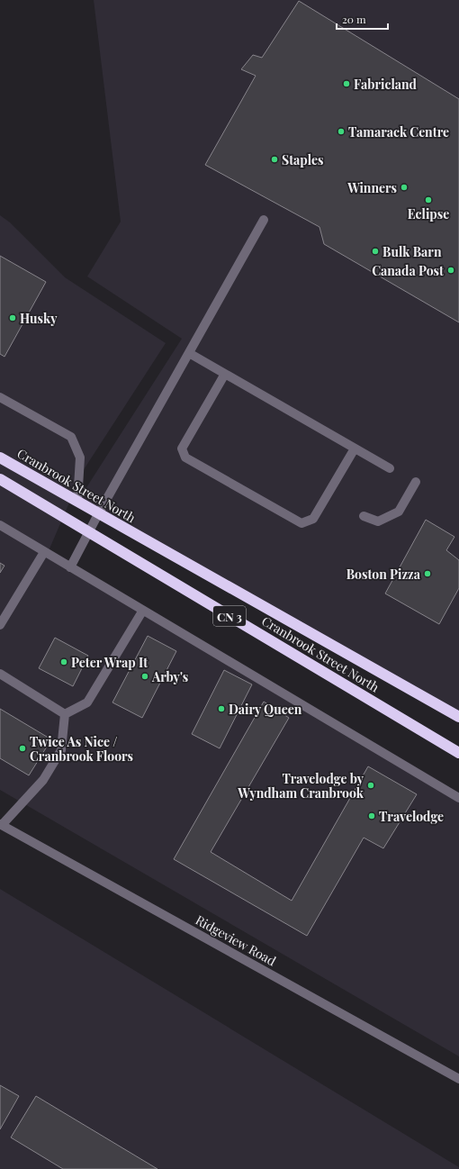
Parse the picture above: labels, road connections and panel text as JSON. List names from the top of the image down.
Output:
{
  "streets": {
    "highway": ["Cranbrook Street North", "CN 3"],
    "street": ["Ridgeview Road"]
  },
  "places": [
    "Fabricland",
    "Tamarack Centre",
    "Staples",
    "Winners",
    "Eclipse",
    "Bulk Barn",
    "Canada Post",
    "Husky",
    "Boston Pizza",
    "Peter Wrap It",
    "Arby's",
    "Dairy Queen",
    "Twice As Nice / Cranbrook Floors",
    "Travelodge by Wyndham Cranbrook",
    "Travelodge"
  ],
  "scale_bar": "20 m"
}
